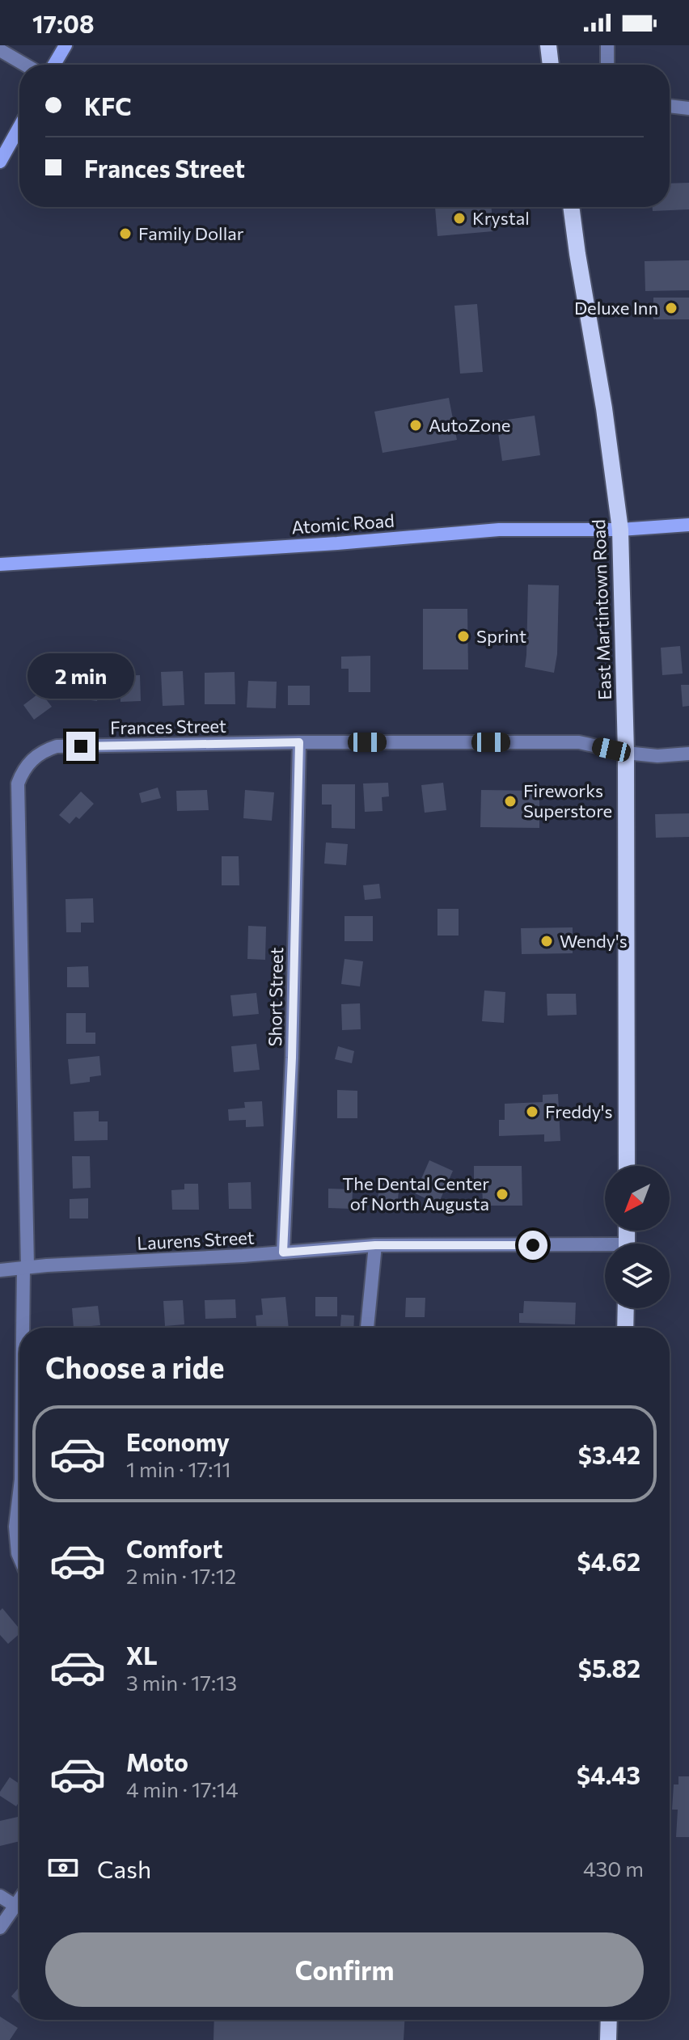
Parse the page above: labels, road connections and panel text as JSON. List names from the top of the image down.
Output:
{
  "streets": {
    "main road": ["Atomic Road", "East Martintown Road"],
    "street": ["Frances Street", "Short Street", "Laurens Street"]
  },
  "crossings": [
    ["Atomic Road", "East Martintown Road"],
    ["East Martintown Road", "Frances Street"],
    ["Frances Street", "Short Street"],
    ["Frances Street", "Laurens Street"],
    ["Short Street", "Laurens Street"]
  ],
  "places": [
    "Krystal",
    "Family Dollar",
    "Deluxe Inn",
    "AutoZone",
    "Sprint",
    "Fireworks Superstore",
    "Wendy's",
    "Freddy's",
    "The Dental Center of North Augusta"
  ],
  "north": "bottom left",
  "page": {
    "status": "17:08",
    "banner": ["KFC", "Frances Street"],
    "bubble": "2 min",
    "heading": "Choose a ride",
    "list": [
      {
        "name": "Economy",
        "note": "1 min · 17:11",
        "value": "$3.42"
      },
      {
        "name": "Comfort",
        "note": "2 min · 17:12",
        "value": "$4.62"
      },
      {
        "name": "XL",
        "note": "3 min · 17:13",
        "value": "$5.82"
      },
      {
        "name": "Moto",
        "note": "4 min · 17:14",
        "value": "$4.43"
      }
    ],
    "pay": ["Cash", "430 m"],
    "buttons": "Confirm"
  }
}
